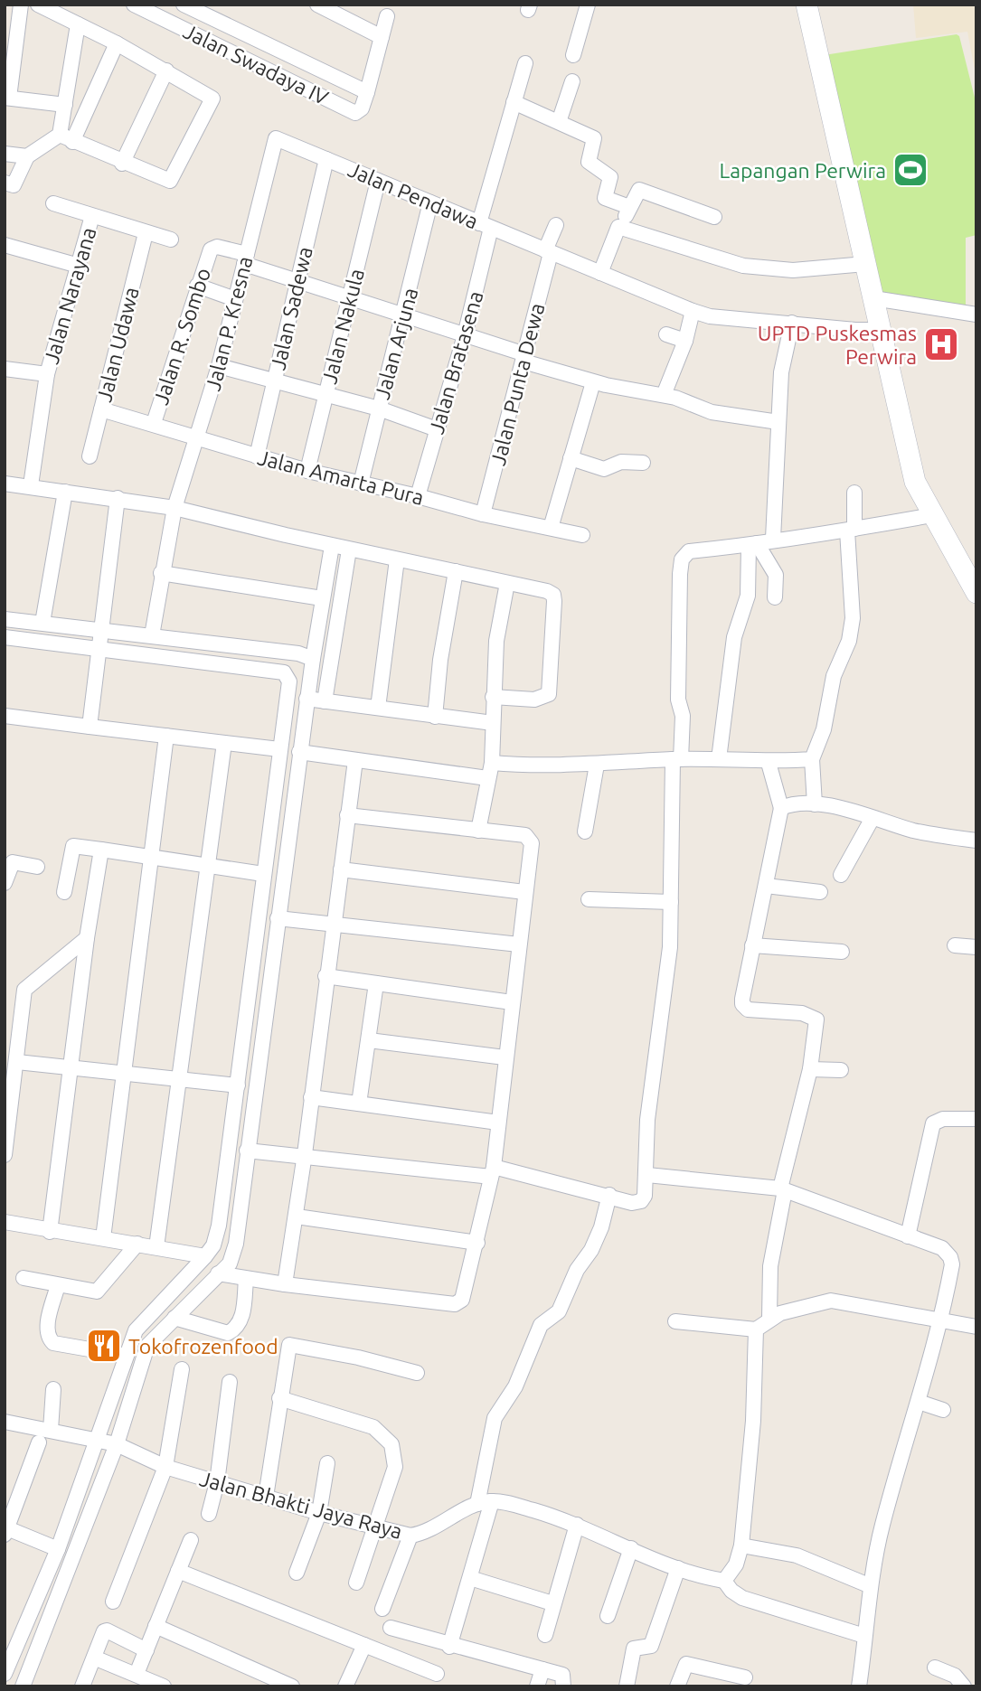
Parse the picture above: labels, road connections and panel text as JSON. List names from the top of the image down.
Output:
{
  "streets": {
    "street": [
      "Jalan Swadaya IV",
      "Jalan Pendawa",
      "Jalan Narayana",
      "Jalan Sadewa",
      "Jalan P. Kresna",
      "Jalan Nakula",
      "Jalan R. Sombo",
      "Jalan Arjuna",
      "Jalan Udawa",
      "Jalan Bratasena",
      "Jalan Punta Dewa",
      "Jalan Amarta Pura",
      "Jalan Bhakti Jaya Raya"
    ]
  },
  "crossings": [
    ["Jalan Pendawa", "Jalan Sadewa"],
    ["Jalan Pendawa", "Jalan P. Kresna"],
    ["Jalan Pendawa", "Jalan Nakula"],
    ["Jalan Pendawa", "Jalan Arjuna"],
    ["Jalan Pendawa", "Jalan Bratasena"],
    ["Jalan Pendawa", "Jalan Punta Dewa"],
    ["Jalan Sadewa", "Jalan Amarta Pura"],
    ["Jalan P. Kresna", "Jalan R. Sombo"],
    ["Jalan P. Kresna", "Jalan Amarta Pura"],
    ["Jalan Nakula", "Jalan Amarta Pura"],
    ["Jalan R. Sombo", "Jalan Amarta Pura"],
    ["Jalan Arjuna", "Jalan Amarta Pura"],
    ["Jalan Udawa", "Jalan Amarta Pura"],
    ["Jalan Bratasena", "Jalan Amarta Pura"],
    ["Jalan Punta Dewa", "Jalan Amarta Pura"]
  ],
  "places": {
    "sports": ["Lapangan Perwira"],
    "hospital": ["UPTD Puskesmas Perwira"],
    "restaurant": ["Tokofrozenfood"]
  }
}
